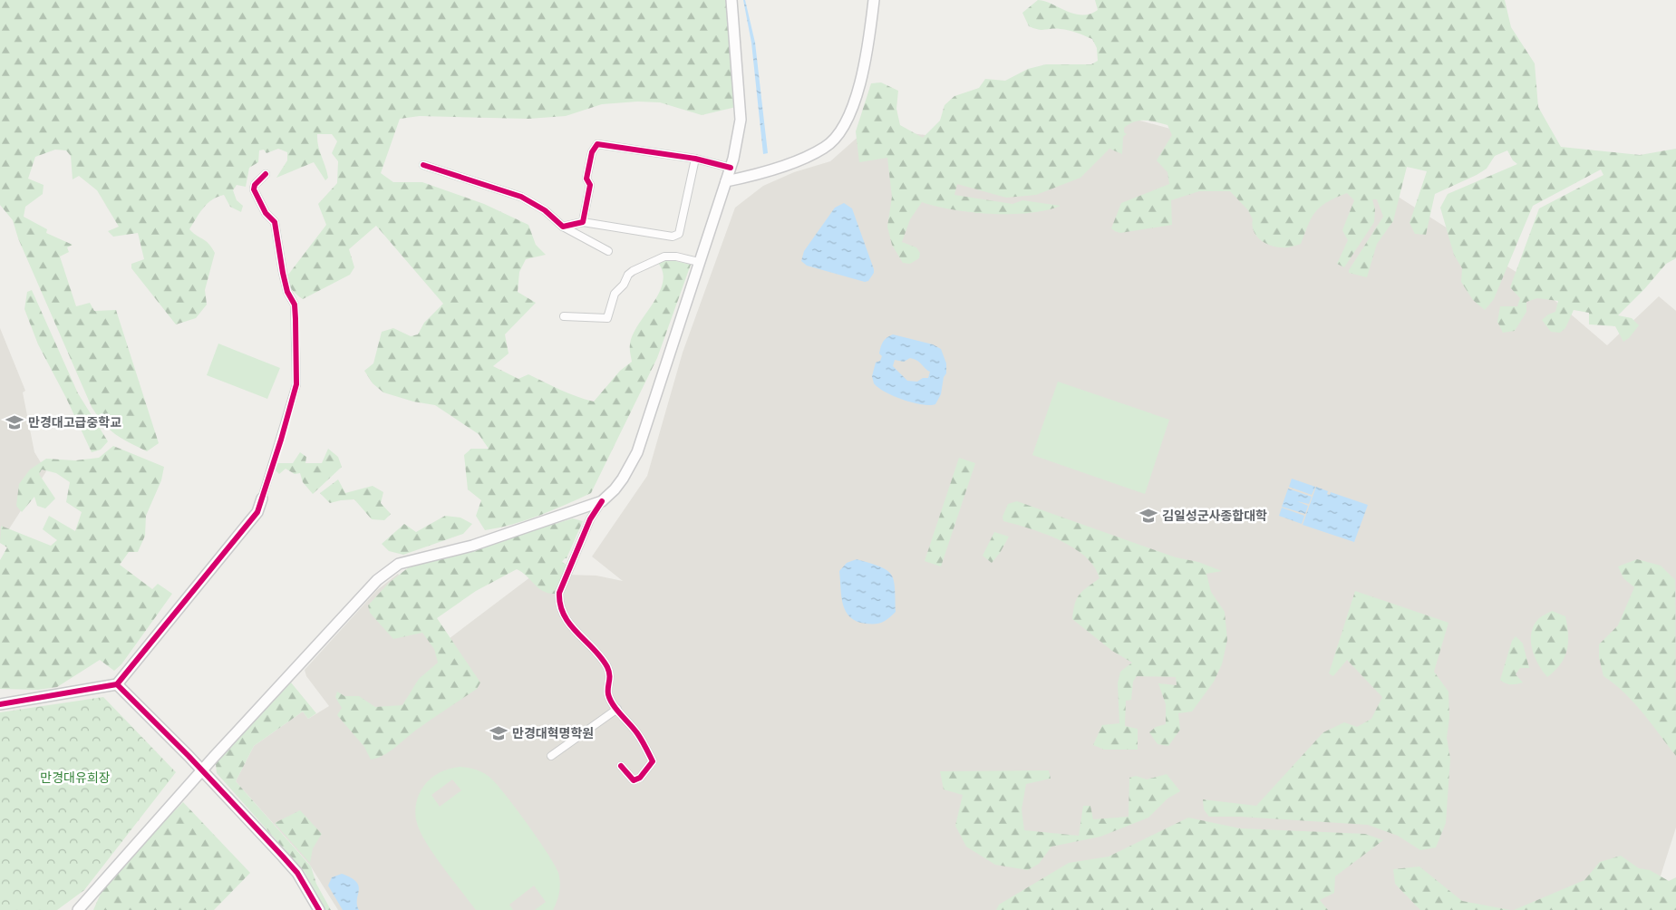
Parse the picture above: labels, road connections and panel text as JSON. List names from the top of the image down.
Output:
{
  "parks": ["만경대유희장"],
  "places": {
    "school or university": ["만경대고급중학교", "김일성군사종합대학", "만경대혁명학원"]
  }
}
